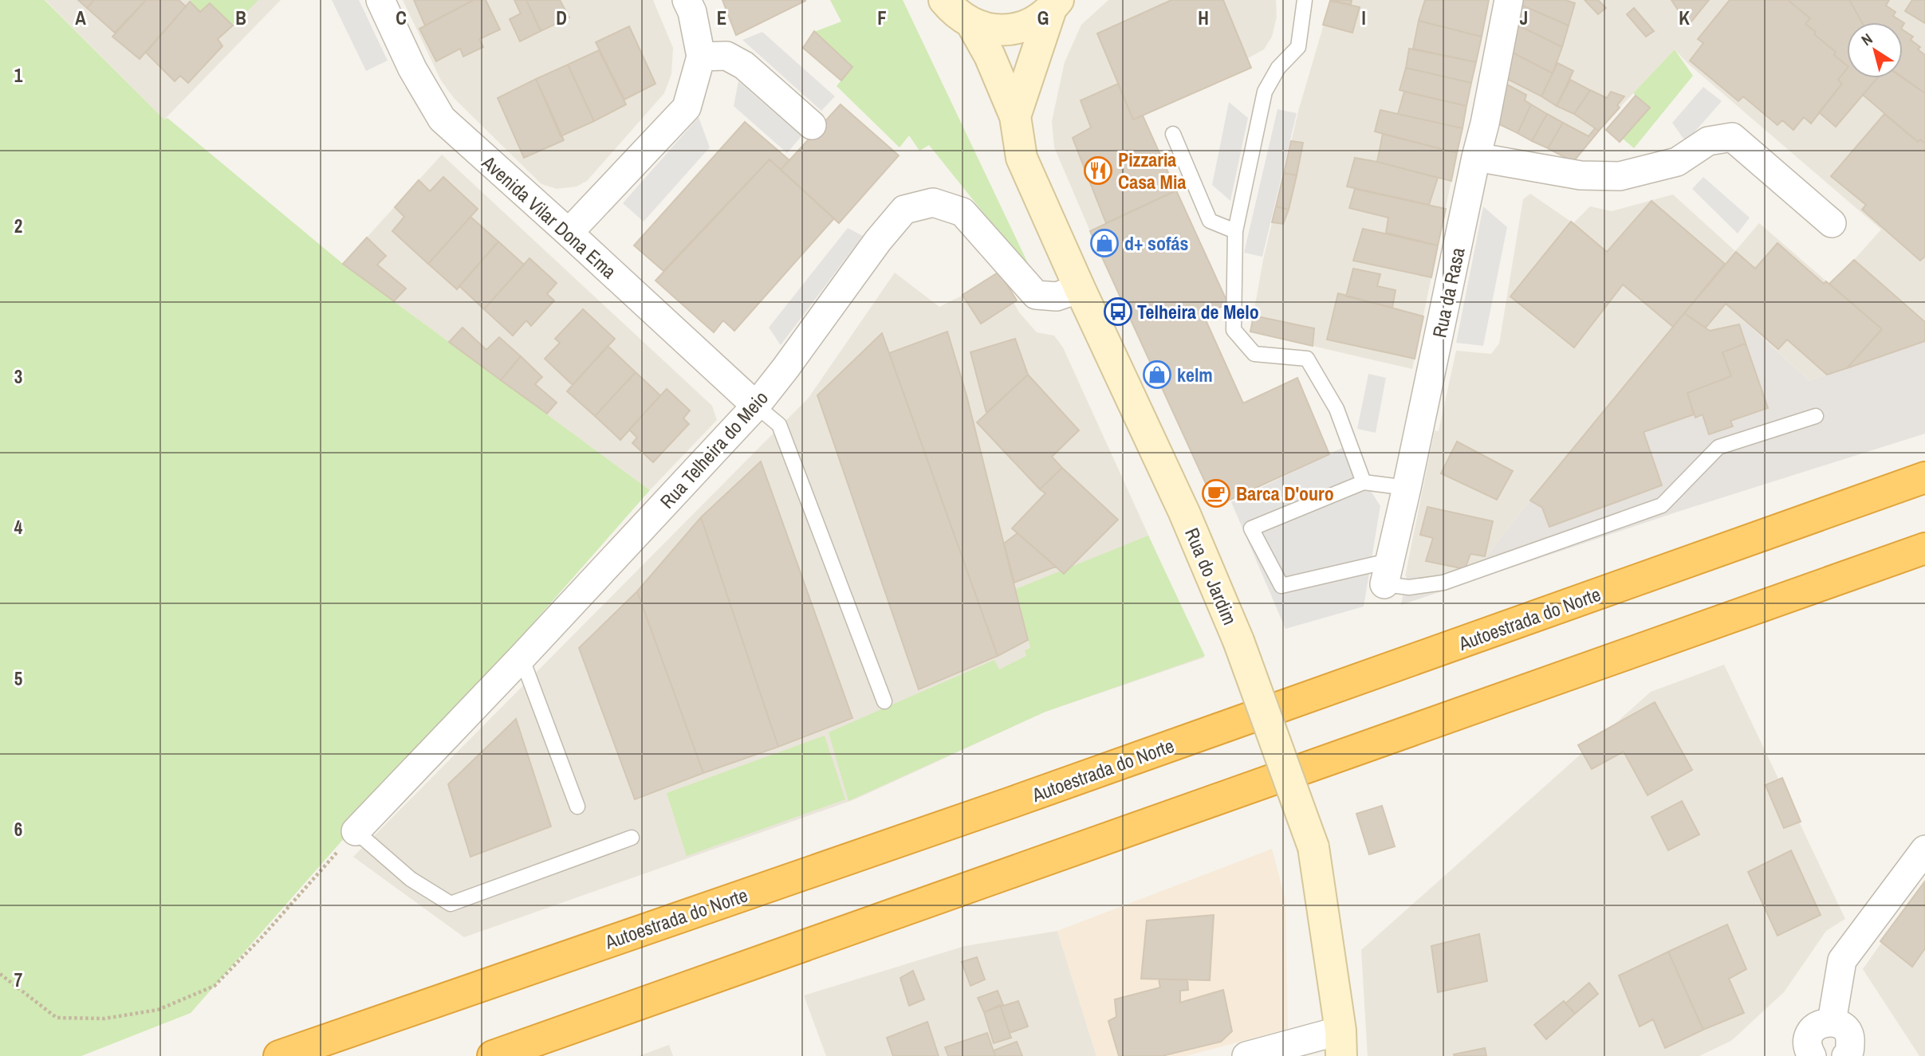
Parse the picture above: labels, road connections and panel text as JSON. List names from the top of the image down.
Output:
{
  "streets": {
    "highway": ["Autoestrada do Norte"],
    "main road": ["Rua do Jardim"],
    "street": ["Avenida Vilar Dona Ema", "Rua da Rasa", "Rua Telheira do Meio"]
  },
  "crossings": [
    ["Avenida Vilar Dona Ema", "Rua Telheira do Meio"],
    ["Rua Telheira do Meio", "Rua do Jardim"]
  ],
  "places": {
    "restaurant": ["Pizzaria Casa Mia"],
    "shop": ["d+ sofás", "kelm"],
    "bus stop": ["Telheira de Melo"],
    "cafe": ["Barca D'ouro"]
  },
  "north": "top left",
  "grid": {
    "columns": [
      "A",
      "B",
      "C",
      "D",
      "E",
      "F",
      "G",
      "H",
      "I",
      "J",
      "K"
    ],
    "rows": [
      "1",
      "2",
      "3",
      "4",
      "5",
      "6",
      "7"
    ]
  }
}
